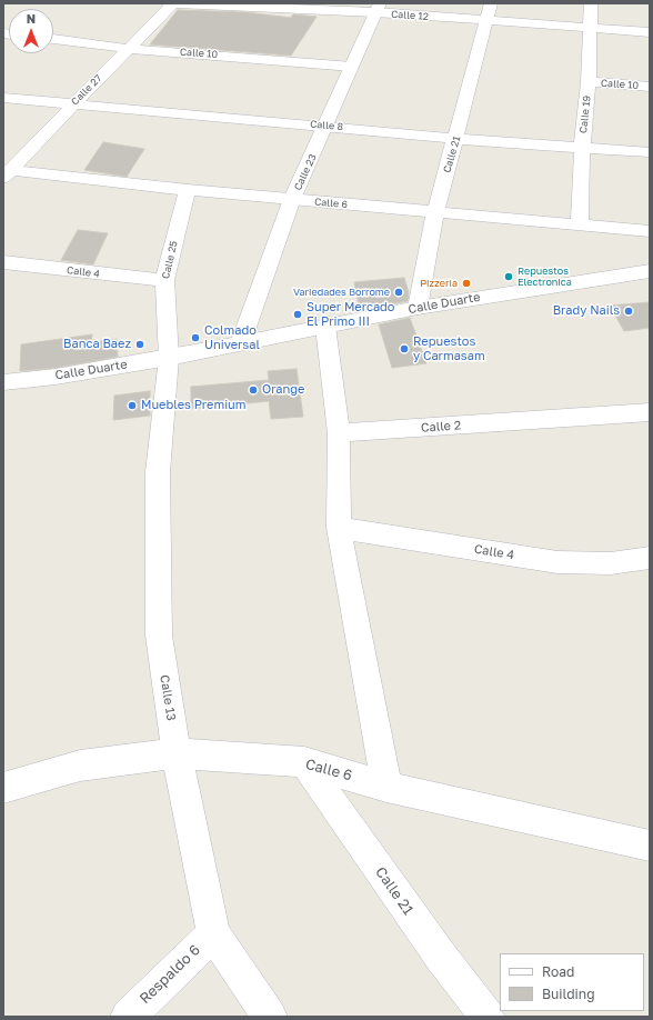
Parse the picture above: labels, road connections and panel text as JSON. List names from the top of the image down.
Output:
{
  "streets": {
    "street": [
      "Calle 12",
      "Calle 10",
      "Calle 27",
      "Calle 19",
      "Calle 8",
      "Calle 21",
      "Calle 23",
      "Calle 6",
      "Calle 25",
      "Calle 4",
      "Calle Duarte",
      "Calle 2",
      "Calle 13",
      "Respaldo 6"
    ]
  },
  "crossings": [
    ["Calle 12", "Calle 27"],
    ["Calle 12", "Calle 19"],
    ["Calle 12", "Calle 21"],
    ["Calle 12", "Calle 23"],
    ["Calle 10", "Calle 27"],
    ["Calle 10", "Calle 19"],
    ["Calle 10", "Calle 23"],
    ["Calle 27", "Calle 8"],
    ["Calle 27", "Calle 6"],
    ["Calle 19", "Calle 8"],
    ["Calle 19", "Calle 6"],
    ["Calle 8", "Calle 21"],
    ["Calle 8", "Calle 23"],
    ["Calle 21", "Calle 6"],
    ["Calle 21", "Calle Duarte"],
    ["Calle 23", "Calle 6"],
    ["Calle 23", "Calle Duarte"],
    ["Calle 6", "Calle 25"],
    ["Calle 6", "Calle 13"],
    ["Calle 25", "Calle 4"],
    ["Calle 25", "Calle Duarte"],
    ["Calle 25", "Calle 13"],
    ["Calle Duarte", "Calle 13"],
    ["Calle 13", "Respaldo 6"]
  ],
  "places": [
    "Repuestos Electronica",
    "Pizzeria",
    "Variedades Borrome",
    "Brady Nails",
    "Super Mercado El Primo III",
    "Colmado Universal",
    "Banca Baez",
    "Repuestos y Carmasam",
    "Orange",
    "Muebles Premium"
  ],
  "legend": ["Road", "Building"],
  "north": "top"
}
